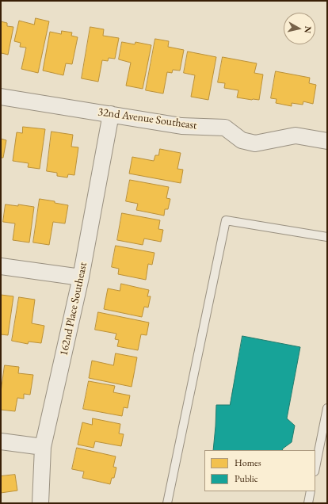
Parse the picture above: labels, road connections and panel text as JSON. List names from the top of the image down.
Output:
{
  "streets": {
    "street": ["32nd Avenue Southeast", "162nd Place Southeast"]
  },
  "crossings": [
    ["32nd Avenue Southeast", "162nd Place Southeast"]
  ],
  "legend": ["Homes", "Public"],
  "north": "right"
}
